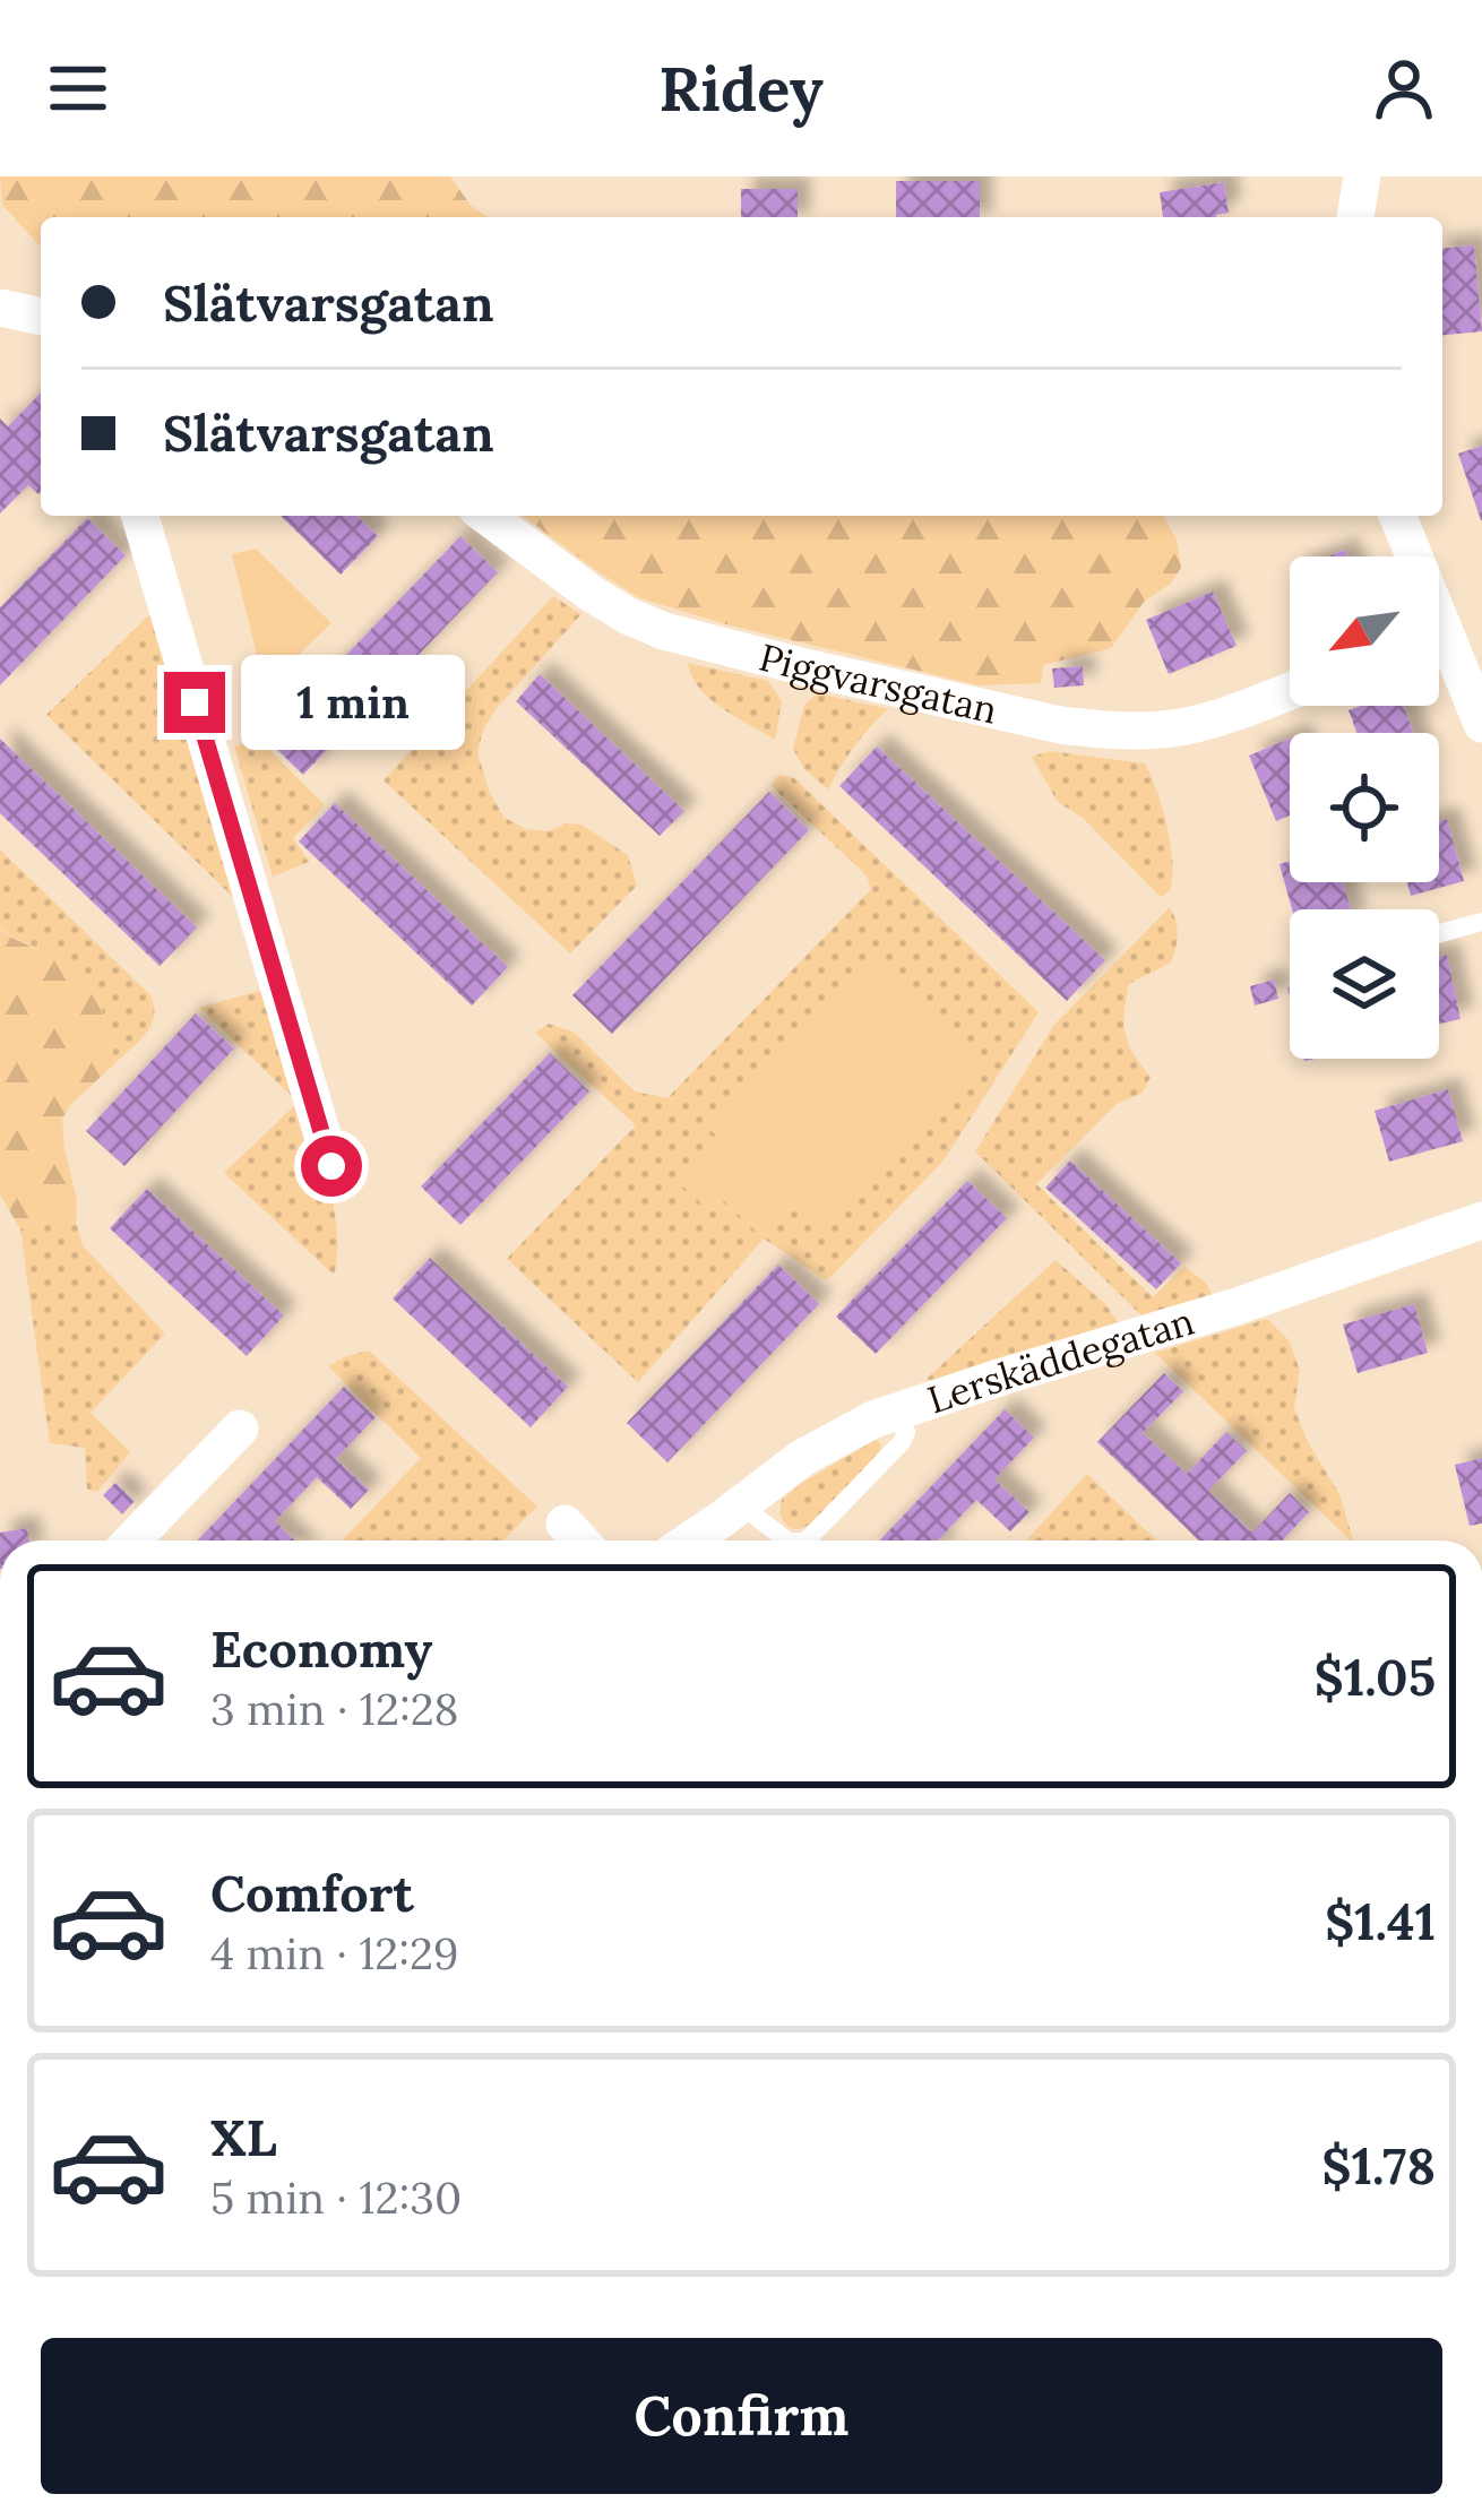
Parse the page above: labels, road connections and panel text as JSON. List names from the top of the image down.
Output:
{
  "streets": {
    "street": ["Piggvarsgatan", "Lerskäddegatan"]
  },
  "north": "bottom left",
  "page": {
    "header": "Ridey",
    "banner": ["Slätvarsgatan", "Slätvarsgatan"],
    "bubble": "1 min",
    "list": [
      {
        "name": "Economy",
        "note": "3 min · 12:28",
        "value": "$1.05"
      },
      {
        "name": "Comfort",
        "note": "4 min · 12:29",
        "value": "$1.41"
      },
      {
        "name": "XL",
        "note": "5 min · 12:30",
        "value": "$1.78"
      }
    ],
    "buttons": "Confirm"
  }
}
